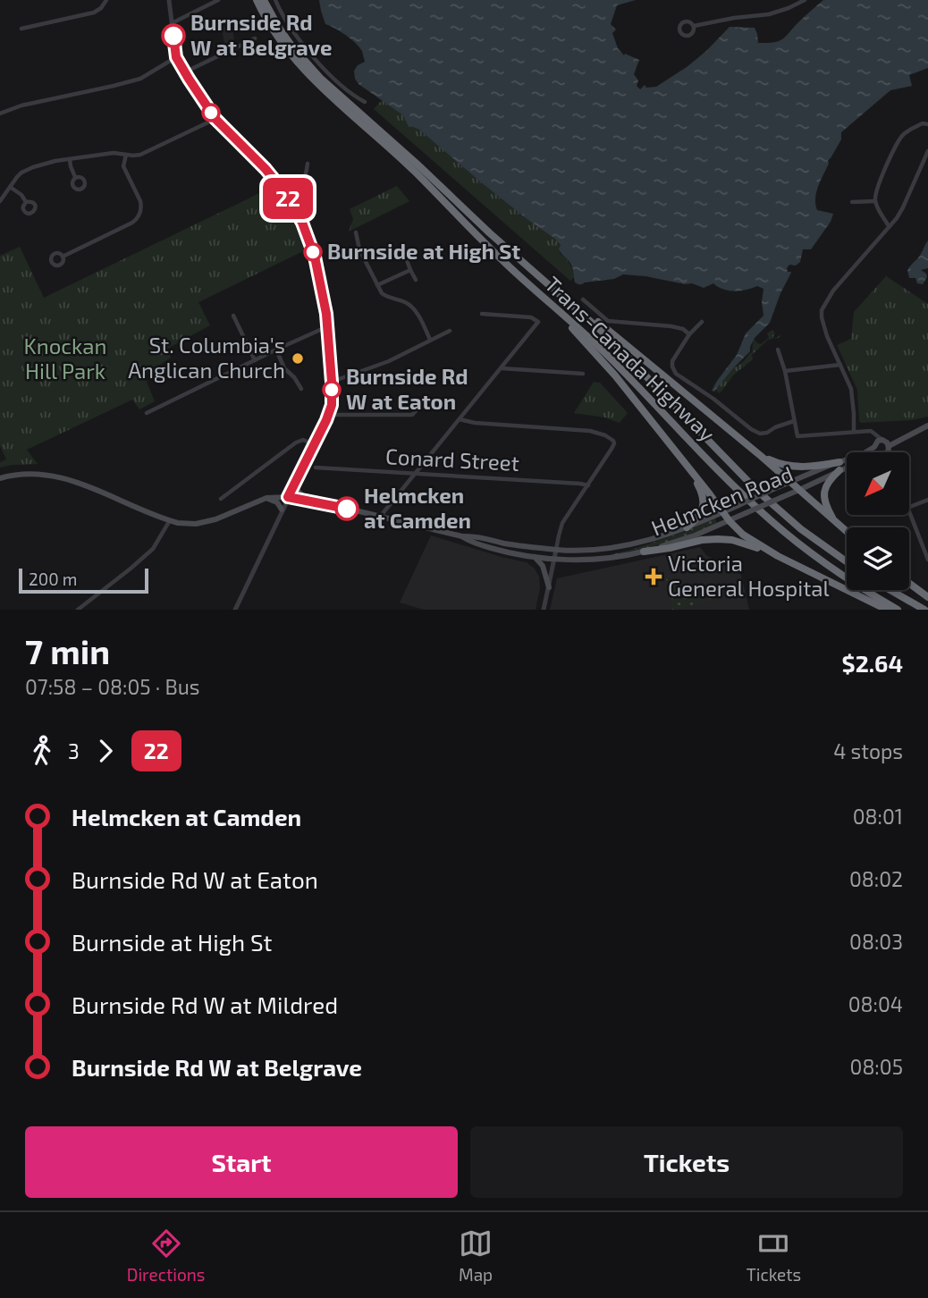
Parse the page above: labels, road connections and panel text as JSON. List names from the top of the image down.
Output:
{
  "streets": {
    "highway": ["Trans-Canada Highway"],
    "main road": ["Helmcken Road"],
    "street": ["Conard Street"]
  },
  "parks": ["Knockan Hill Park"],
  "places": {
    "other": [
      "Burnside Rd W at Belgrave",
      "Burnside at High St",
      "St. Columbia's Anglican Church",
      "Burnside Rd W at Eaton",
      "Helmcken at Camden"
    ],
    "health": ["Victoria General Hospital"]
  },
  "lines": ["bus line 22"],
  "scale_bar": "200 m",
  "north": "bottom left",
  "page": {
    "on_map": "22",
    "scale": "200 m",
    "heading": ["7 min", "07:58 – 08:05 · Bus", "$2.64"],
    "legs": ["3", "22", "4 stops"],
    "list": [
      {
        "name": "Helmcken at Camden",
        "value": "08:01"
      },
      {
        "name": "Burnside Rd W at Eaton",
        "value": "08:02"
      },
      {
        "name": "Burnside at High St",
        "value": "08:03"
      },
      {
        "name": "Burnside Rd W at Mildred",
        "value": "08:04"
      },
      {
        "name": "Burnside Rd W at Belgrave",
        "value": "08:05"
      }
    ],
    "buttons": ["Start", "Tickets"],
    "tabs": ["Directions", "Map", "Tickets"]
  }
}
